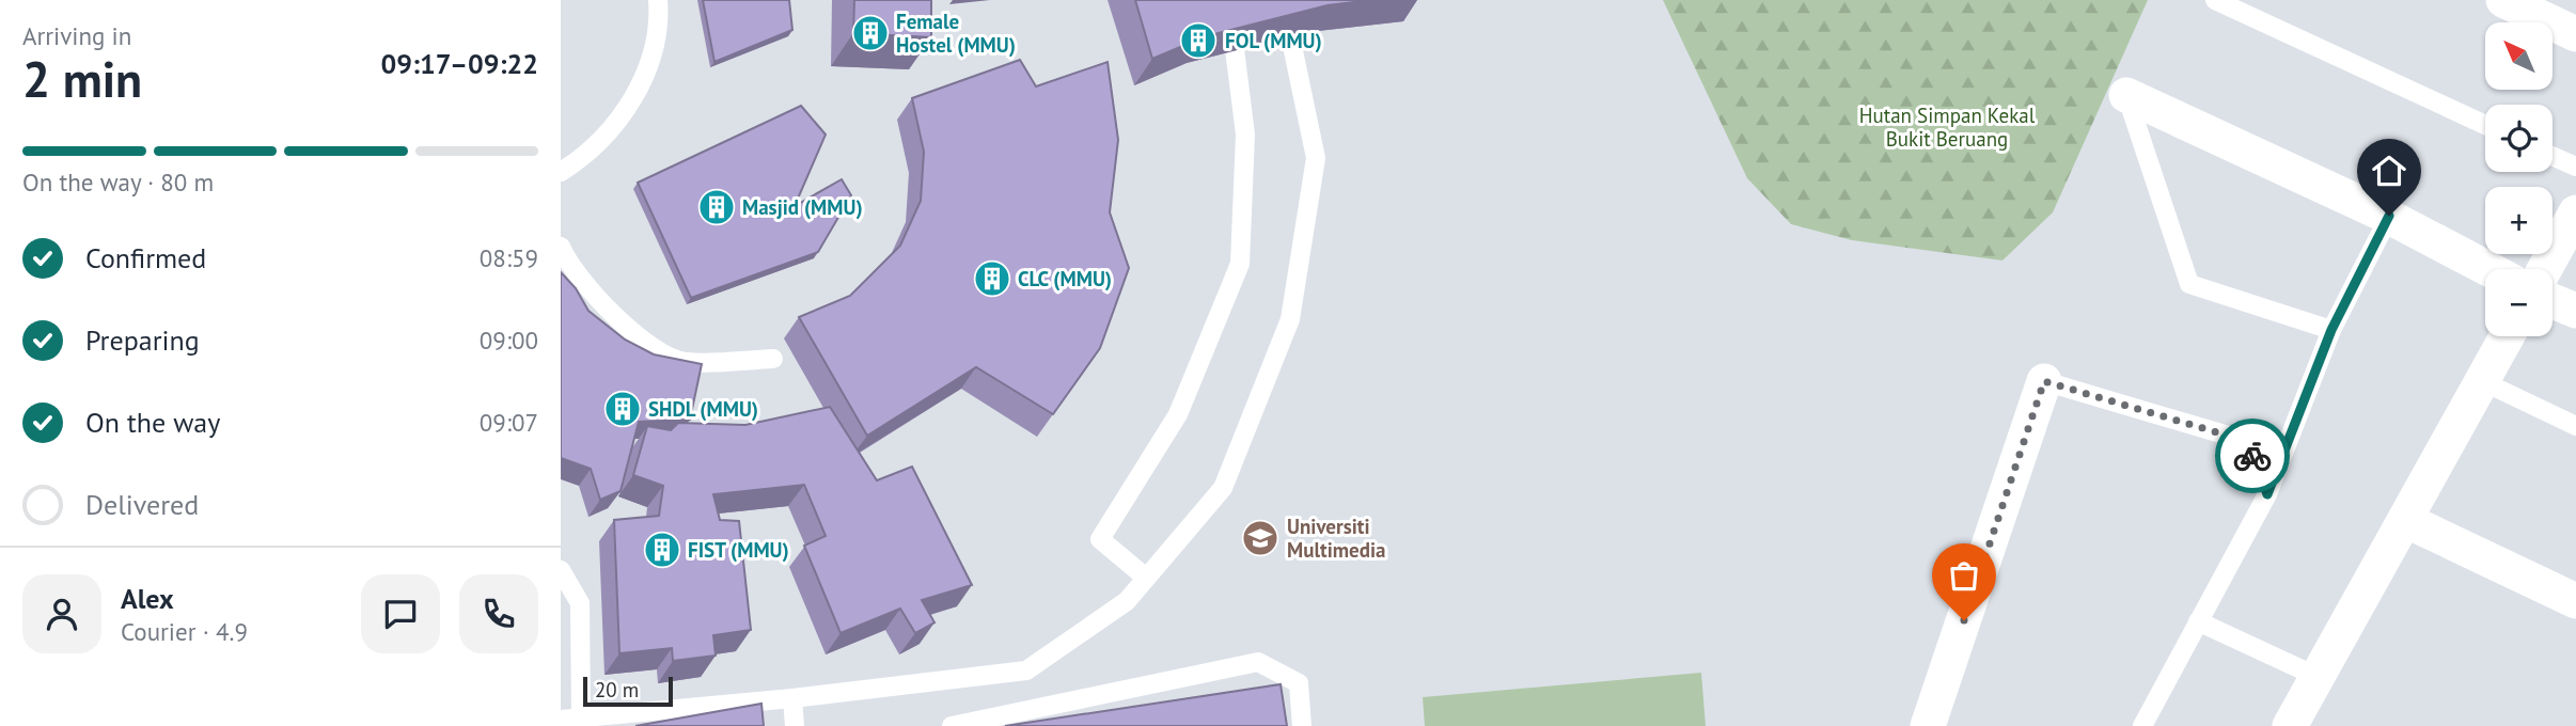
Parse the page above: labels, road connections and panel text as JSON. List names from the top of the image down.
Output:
{
  "parks": ["Hutan Simpan Kekal Bukit Beruang"],
  "places": {
    "building": [
      "Female Hostel (MMU)",
      "FOL (MMU)",
      "Masjid (MMU)",
      "CLC (MMU)",
      "SHDL (MMU)",
      "FIST (MMU)"
    ],
    "school or university": ["Universiti Multimedia"]
  },
  "scale_bar": "20 m",
  "north": "top left",
  "page": {
    "heading": ["2 min", "Arriving in", "09:17–09:22"],
    "panel": ["Alex", "Courier · 4.9"],
    "map_buttons": ["+", "−"],
    "bar": "On the way · 80 m",
    "list": [
      ["Confirmed", "08:59"],
      ["Preparing", "09:00"],
      ["On the way", "09:07"],
      "Delivered"
    ],
    "scale": "20 m"
  }
}
